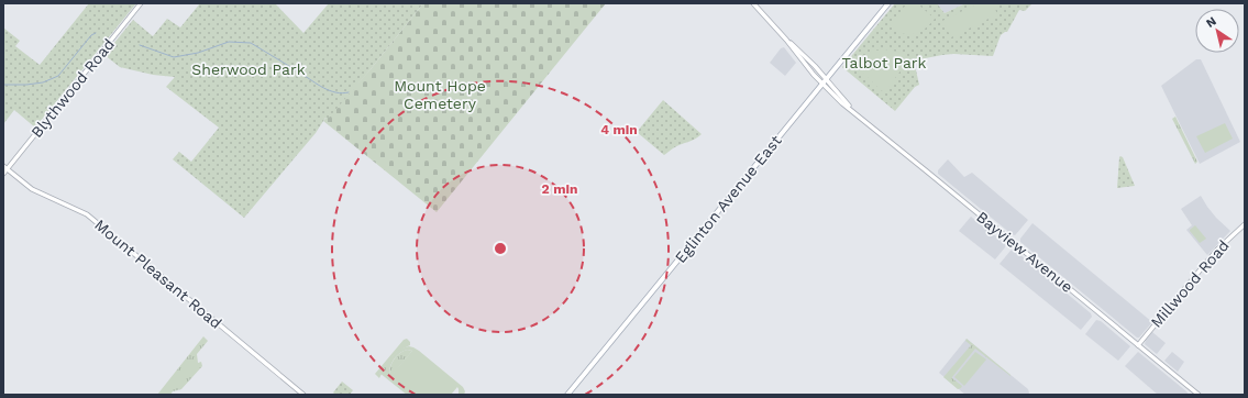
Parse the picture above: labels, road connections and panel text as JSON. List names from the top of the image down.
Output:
{
  "streets": {
    "main road": [
      "Blythwood Road",
      "Eglinton Avenue East",
      "Bayview Avenue",
      "Mount Pleasant Road",
      "Millwood Road"
    ]
  },
  "crossings": [
    ["Blythwood Road", "Mount Pleasant Road"],
    ["Eglinton Avenue East", "Bayview Avenue"],
    ["Bayview Avenue", "Millwood Road"]
  ],
  "parks": ["Talbot Park", "Sherwood Park", "Mount Hope Cemetery"],
  "north": "top left",
  "rings": ["4 min", "2 min"]
}
